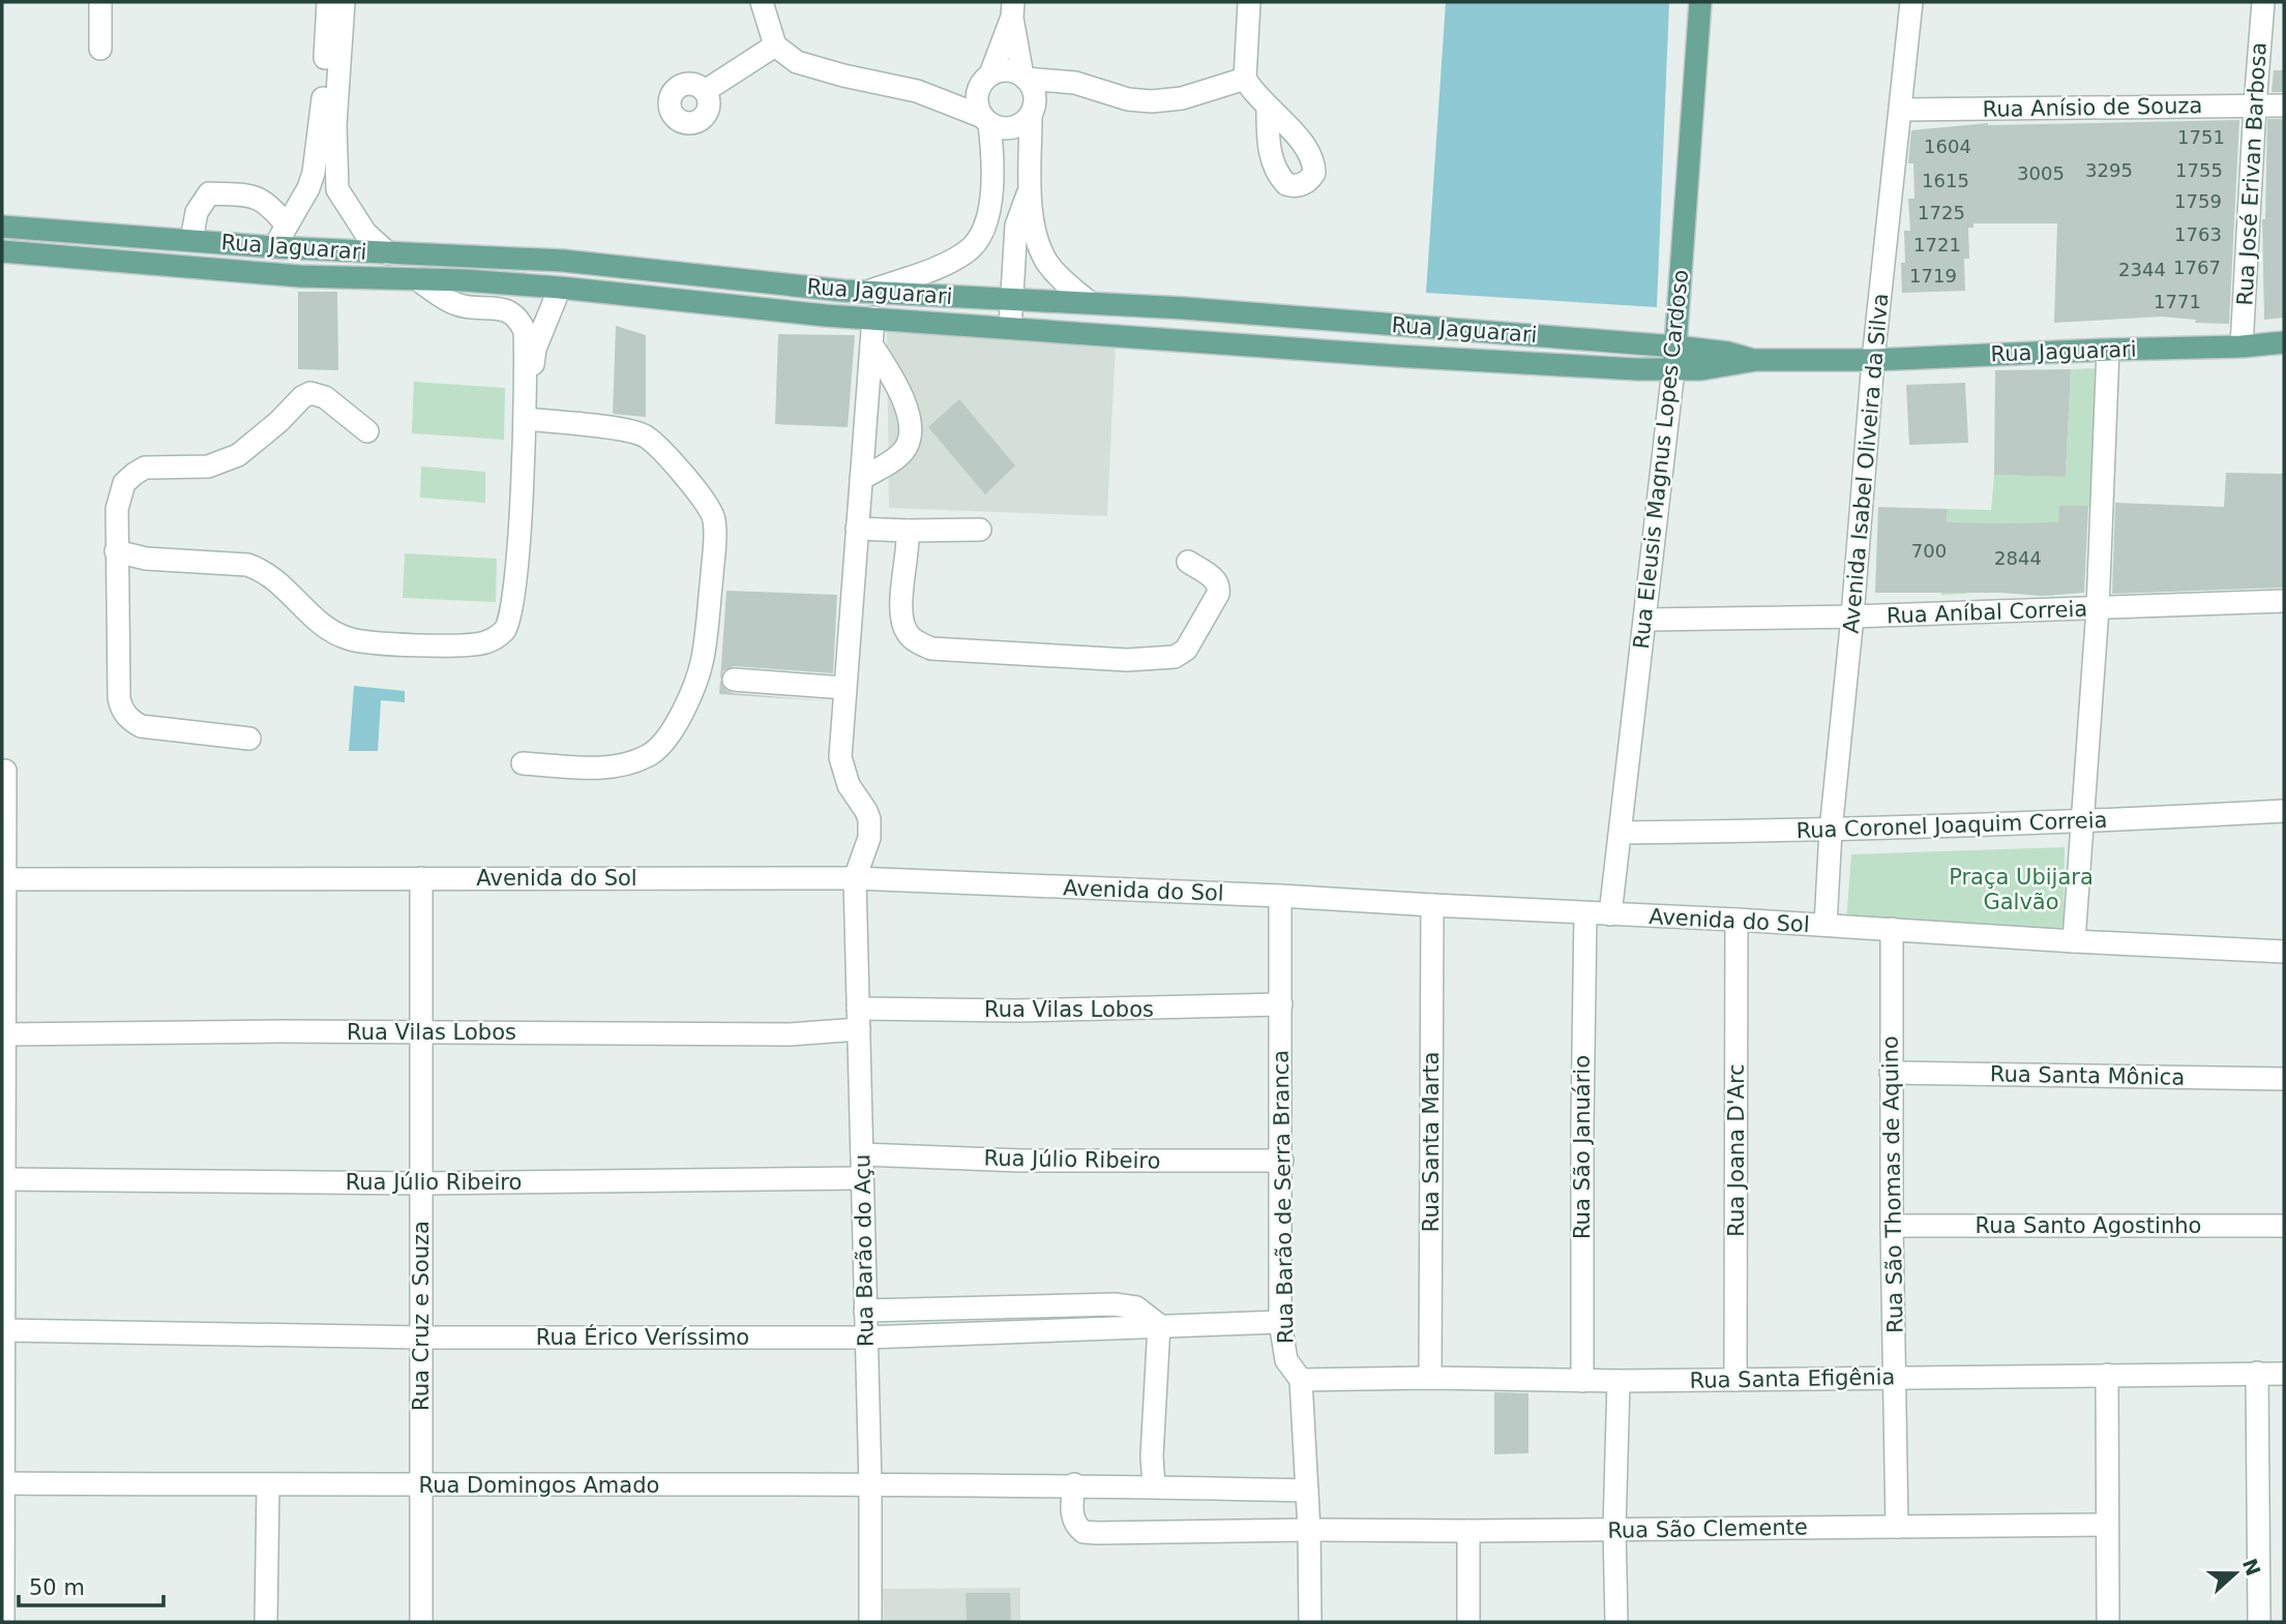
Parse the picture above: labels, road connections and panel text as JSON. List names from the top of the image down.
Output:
{
  "streets": {
    "main road": ["Rua Jaguarari", "Rua Eleusis Magnus Lopes Cardoso"],
    "street": [
      "Rua Anísio de Souza",
      "Rua José Erivan Barbosa",
      "Avenida Isabel Oliveira da Silva",
      "Rua Aníbal Correia",
      "Rua Coronel Joaquim Correia",
      "Avenida do Sol",
      "Rua Vilas Lobos",
      "Rua Santa Mônica",
      "Rua Santa Marta",
      "Rua São Januário",
      "Rua Joana D'Arc",
      "Rua Júlio Ribeiro",
      "Rua São Thomas de Aquino",
      "Rua Barão de Serra Branca",
      "Rua Santo Agostinho",
      "Rua Barão do Açu",
      "Rua Cruz e Souza",
      "Rua Érico Veríssimo",
      "Rua Santa Efigênia",
      "Rua Domingos Amado",
      "Rua São Clemente"
    ]
  },
  "crossings": [
    ["Rua Anísio de Souza", "Rua José Erivan Barbosa"],
    ["Rua Anísio de Souza", "Avenida Isabel Oliveira da Silva"],
    ["Rua José Erivan Barbosa", "Rua Jaguarari"],
    ["Rua Jaguarari", "Rua Eleusis Magnus Lopes Cardoso"],
    ["Rua Jaguarari", "Avenida Isabel Oliveira da Silva"],
    ["Rua Eleusis Magnus Lopes Cardoso", "Rua Aníbal Correia"],
    ["Rua Eleusis Magnus Lopes Cardoso", "Rua Coronel Joaquim Correia"],
    ["Rua Eleusis Magnus Lopes Cardoso", "Avenida do Sol"],
    ["Avenida Isabel Oliveira da Silva", "Rua Aníbal Correia"],
    ["Avenida Isabel Oliveira da Silva", "Rua Coronel Joaquim Correia"],
    ["Avenida Isabel Oliveira da Silva", "Avenida do Sol"],
    ["Avenida do Sol", "Rua Santa Marta"],
    ["Avenida do Sol", "Rua São Januário"],
    ["Avenida do Sol", "Rua Joana D'Arc"],
    ["Avenida do Sol", "Rua São Thomas de Aquino"],
    ["Avenida do Sol", "Rua Barão de Serra Branca"],
    ["Avenida do Sol", "Rua Barão do Açu"],
    ["Avenida do Sol", "Rua Cruz e Souza"],
    ["Rua Vilas Lobos", "Rua Barão de Serra Branca"],
    ["Rua Vilas Lobos", "Rua Barão do Açu"],
    ["Rua Vilas Lobos", "Rua Cruz e Souza"],
    ["Rua Santa Mônica", "Rua São Thomas de Aquino"],
    ["Rua Santa Marta", "Rua Santa Efigênia"],
    ["Rua São Januário", "Rua Santa Efigênia"],
    ["Rua Joana D'Arc", "Rua Santa Efigênia"],
    ["Rua Júlio Ribeiro", "Rua Barão de Serra Branca"],
    ["Rua Júlio Ribeiro", "Rua Barão do Açu"],
    ["Rua Júlio Ribeiro", "Rua Cruz e Souza"],
    ["Rua São Thomas de Aquino", "Rua Santo Agostinho"],
    ["Rua São Thomas de Aquino", "Rua Santa Efigênia"],
    ["Rua São Thomas de Aquino", "Rua São Clemente"],
    ["Rua Barão de Serra Branca", "Rua Érico Veríssimo"],
    ["Rua Barão de Serra Branca", "Rua Santa Efigênia"],
    ["Rua Barão de Serra Branca", "Rua Domingos Amado"],
    ["Rua Barão de Serra Branca", "Rua São Clemente"],
    ["Rua Barão do Açu", "Rua Érico Veríssimo"],
    ["Rua Barão do Açu", "Rua Domingos Amado"],
    ["Rua Cruz e Souza", "Rua Érico Veríssimo"],
    ["Rua Cruz e Souza", "Rua Domingos Amado"]
  ],
  "parks": ["Praça Ubijara Galvão"],
  "house_numbers": [
    "1751",
    "1604",
    "3295",
    "1755",
    "3005",
    "1615",
    "1759",
    "1725",
    "1763",
    "1721",
    "1767",
    "2344",
    "1719",
    "1771",
    "700",
    "2844"
  ],
  "scale_bar": "50 m",
  "north": "right"
}
